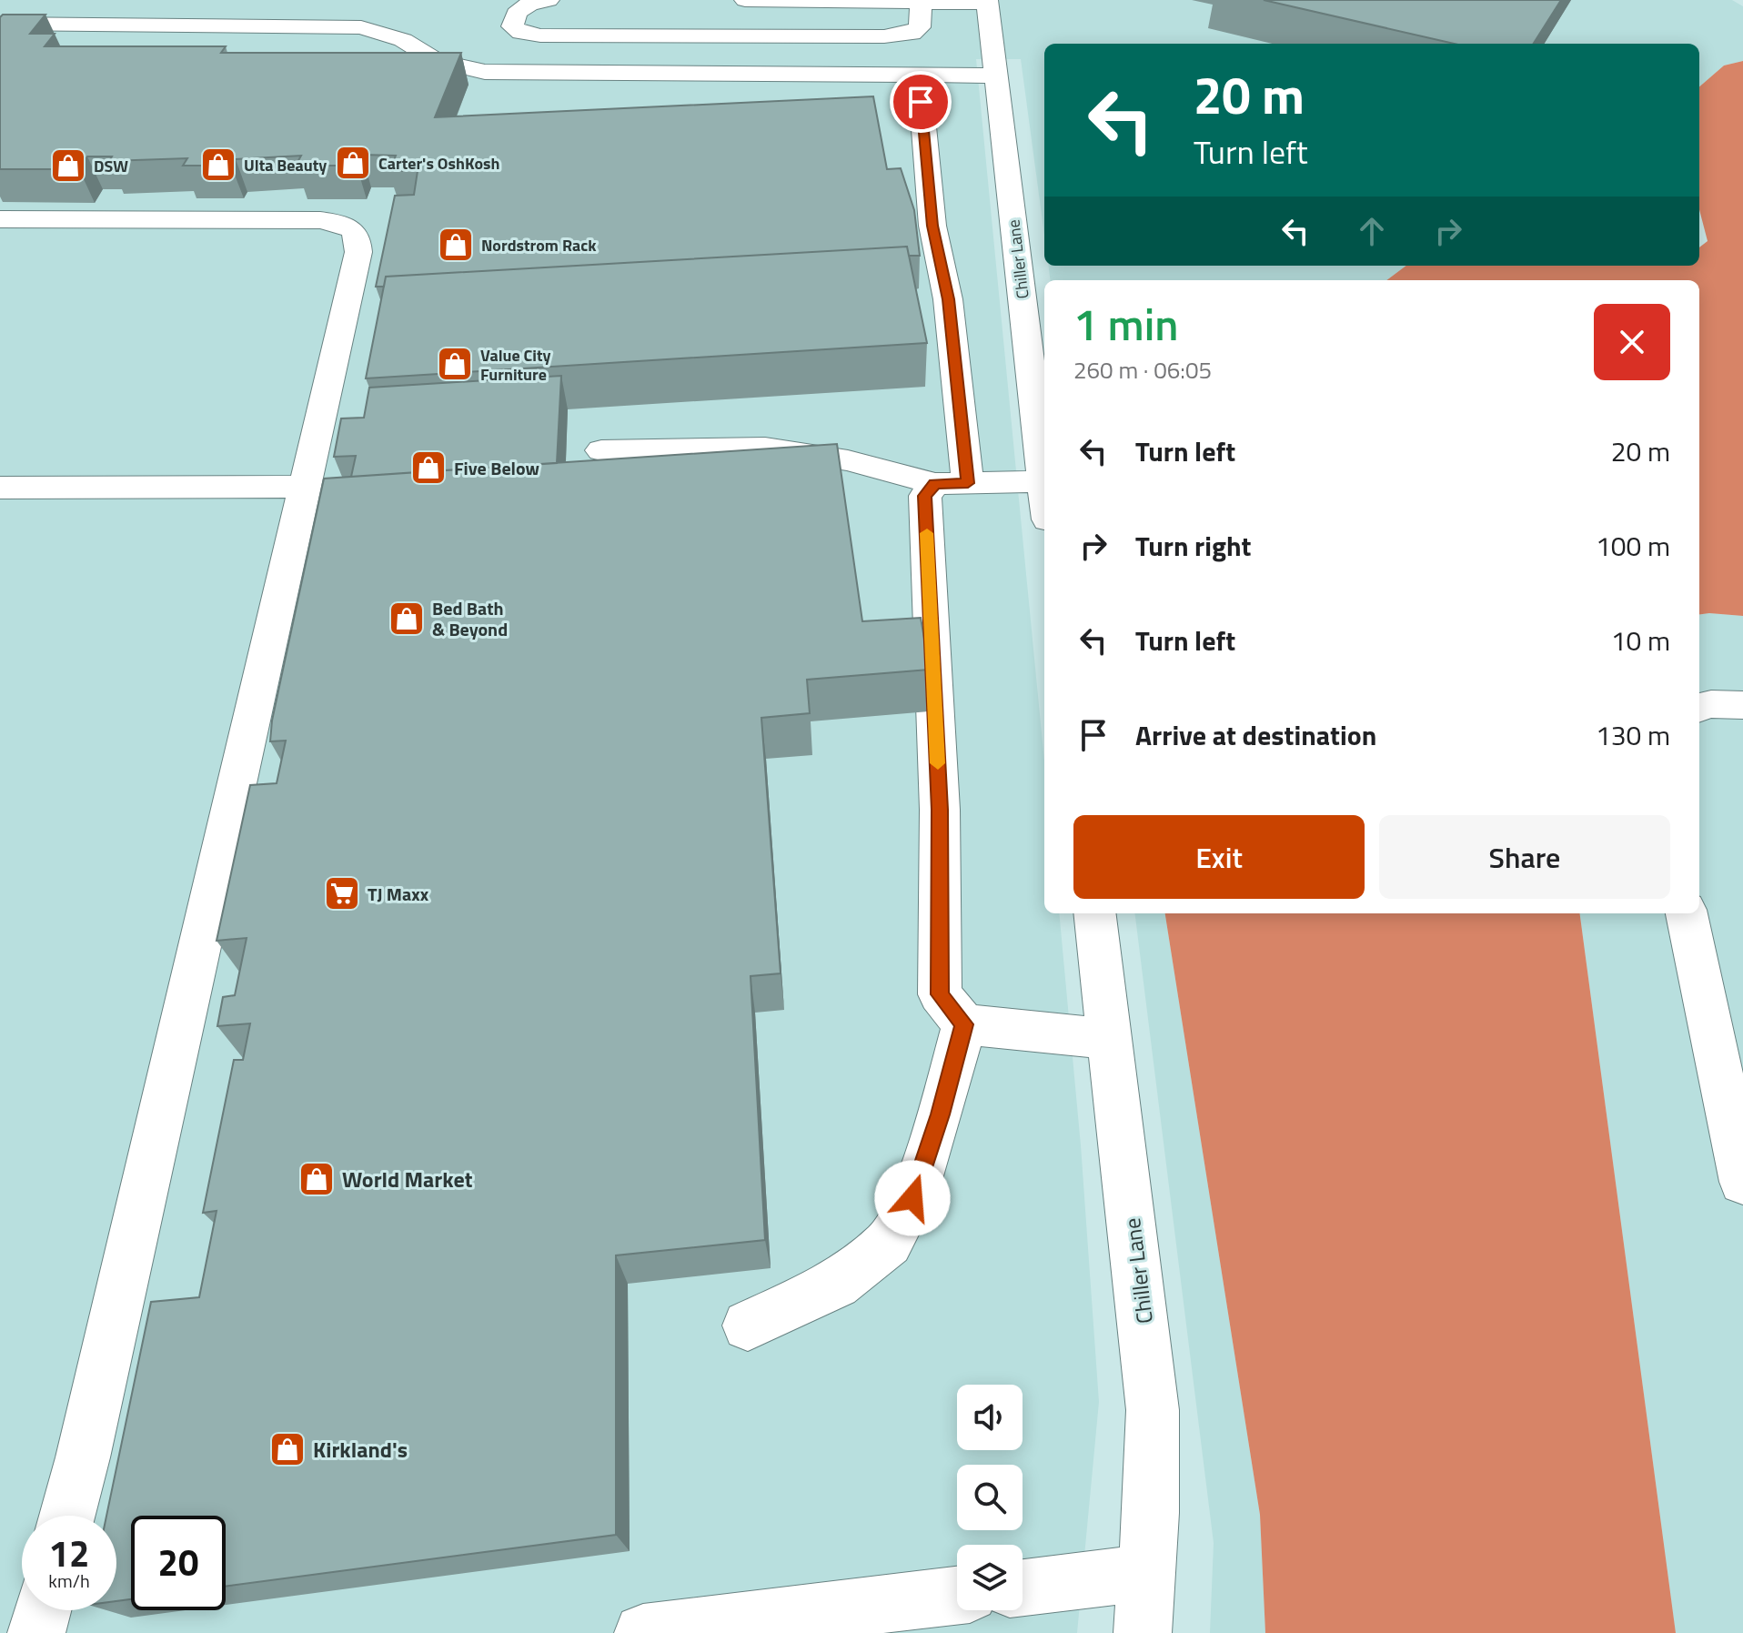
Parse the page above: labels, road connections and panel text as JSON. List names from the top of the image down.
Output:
{
  "streets": {
    "street": ["Chiller Lane"]
  },
  "places": {
    "shop": [
      "Carter's OshKosh",
      "Ulta Beauty",
      "DSW",
      "Nordstrom Rack",
      "Value City Furniture",
      "Five Below",
      "Bed Bath & Beyond",
      "World Market",
      "Kirkland's"
    ],
    "supermarket": ["TJ Maxx"]
  },
  "page": {
    "turn": ["20 m", "Turn left"],
    "heading": ["1 min", "260 m · 06:05"],
    "list": [
      {
        "name": "Turn left",
        "value": "20 m"
      },
      {
        "name": "Turn right",
        "value": "100 m"
      },
      {
        "name": "Turn left",
        "value": "10 m"
      },
      {
        "name": "Arrive at destination",
        "value": "130 m"
      }
    ],
    "buttons": ["Exit", "Share"],
    "speed": "12 km/h",
    "limit": "20"
  }
}
